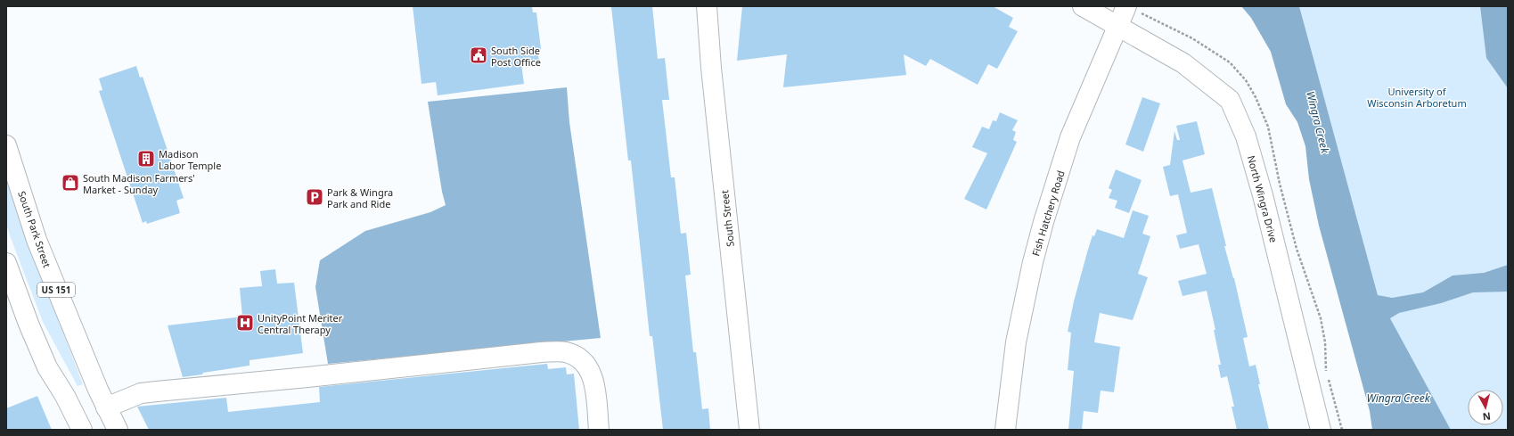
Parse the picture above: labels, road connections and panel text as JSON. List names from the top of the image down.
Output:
{
  "streets": {
    "street": [
      "North Wingra Drive",
      "Fish Hatchery Road",
      "South Street",
      "South Park Street",
      "US 151"
    ]
  },
  "crossings": [
    ["North Wingra Drive", "Fish Hatchery Road"]
  ],
  "water": ["Wingra Creek"],
  "parks": ["University of Wisconsin Arboretum"],
  "places": {
    "public building": ["South Side Post Office"],
    "building": ["Madison Labor Temple"],
    "shop": ["South Madison Farmers' Market - Sunday"],
    "parking": ["Park & Wingra Park and Ride"],
    "hospital": ["UnityPoint Meriter Central Therapy"]
  },
  "north": "bottom"
}
